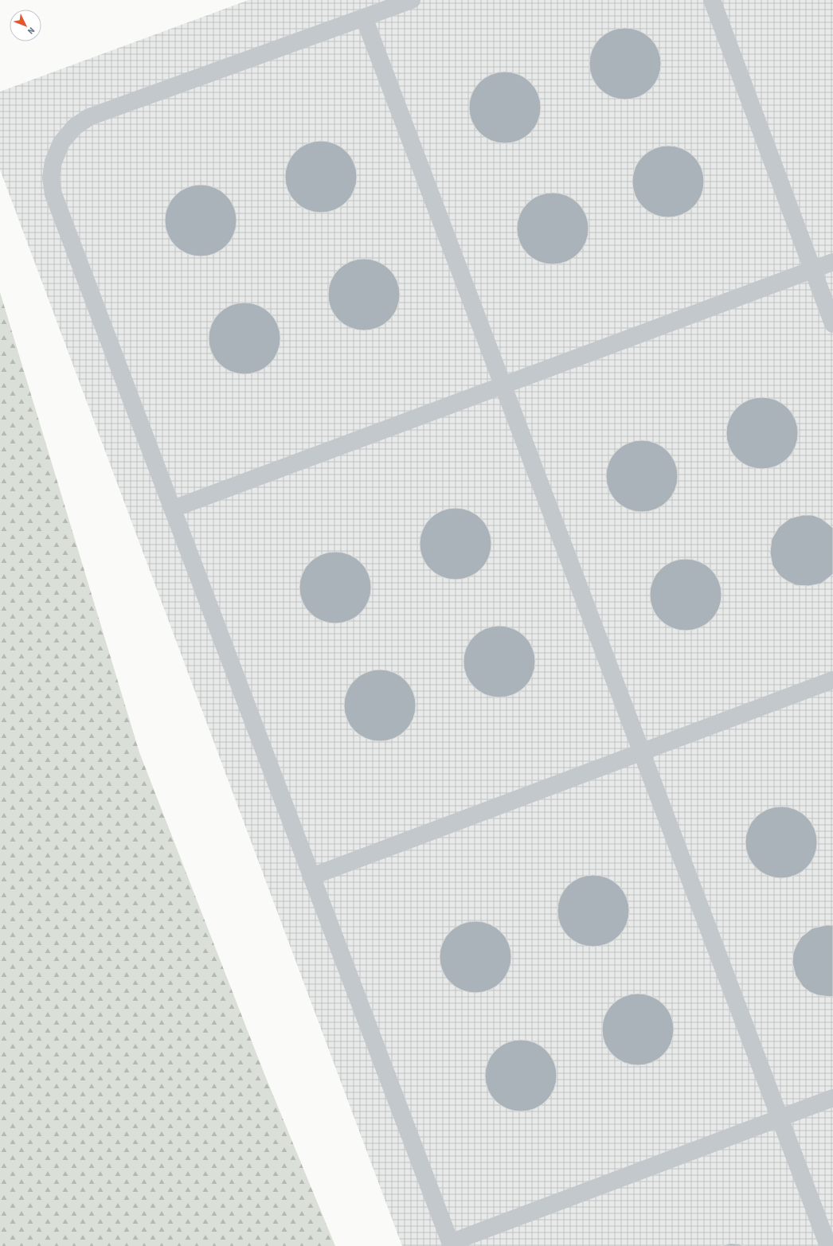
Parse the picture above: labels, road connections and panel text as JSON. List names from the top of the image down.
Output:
{
  "north": "bottom right"
}
